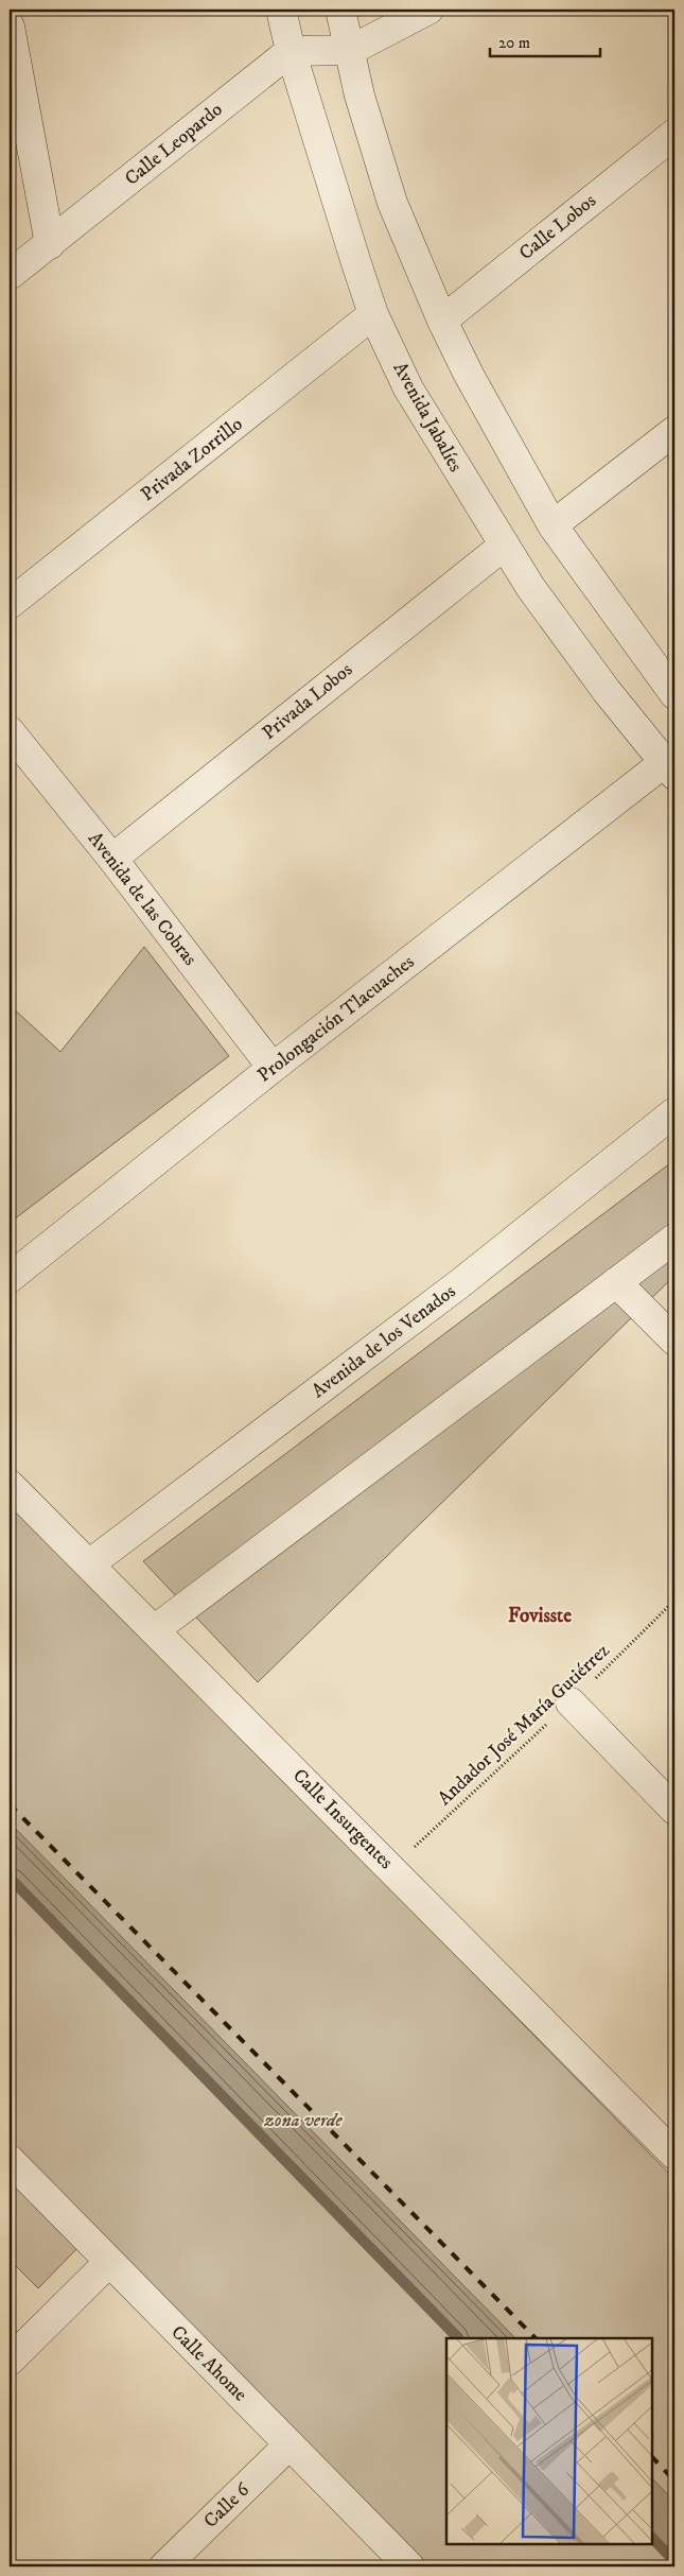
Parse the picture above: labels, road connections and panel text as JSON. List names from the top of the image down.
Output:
{
  "streets": {
    "street": [
      "Calle Leopardo",
      "Calle Lobos",
      "Avenida Jabalíes",
      "Privada Zorrillo",
      "Privada Lobos",
      "Avenida de las Cobras",
      "Prolongación Tlacuaches",
      "Avenida de los Venados",
      "Calle Insurgentes",
      "Calle Ahome",
      "Calle 6"
    ],
    "path": ["Andador José María Gutiérrez"]
  },
  "crossings": [
    ["Calle Leopardo", "Avenida Jabalíes"],
    ["Avenida Jabalíes", "Privada Zorrillo"],
    ["Avenida Jabalíes", "Privada Lobos"],
    ["Avenida Jabalíes", "Prolongación Tlacuaches"],
    ["Privada Lobos", "Avenida de las Cobras"],
    ["Avenida de las Cobras", "Prolongación Tlacuaches"],
    ["Avenida de los Venados", "Calle Insurgentes"],
    ["Andador José María Gutiérrez", "Calle Insurgentes"],
    ["Calle Ahome", "Calle 6"]
  ],
  "districts": ["Fovisste"],
  "parks": ["zona verde"],
  "scale_bar": "20 m"
}
